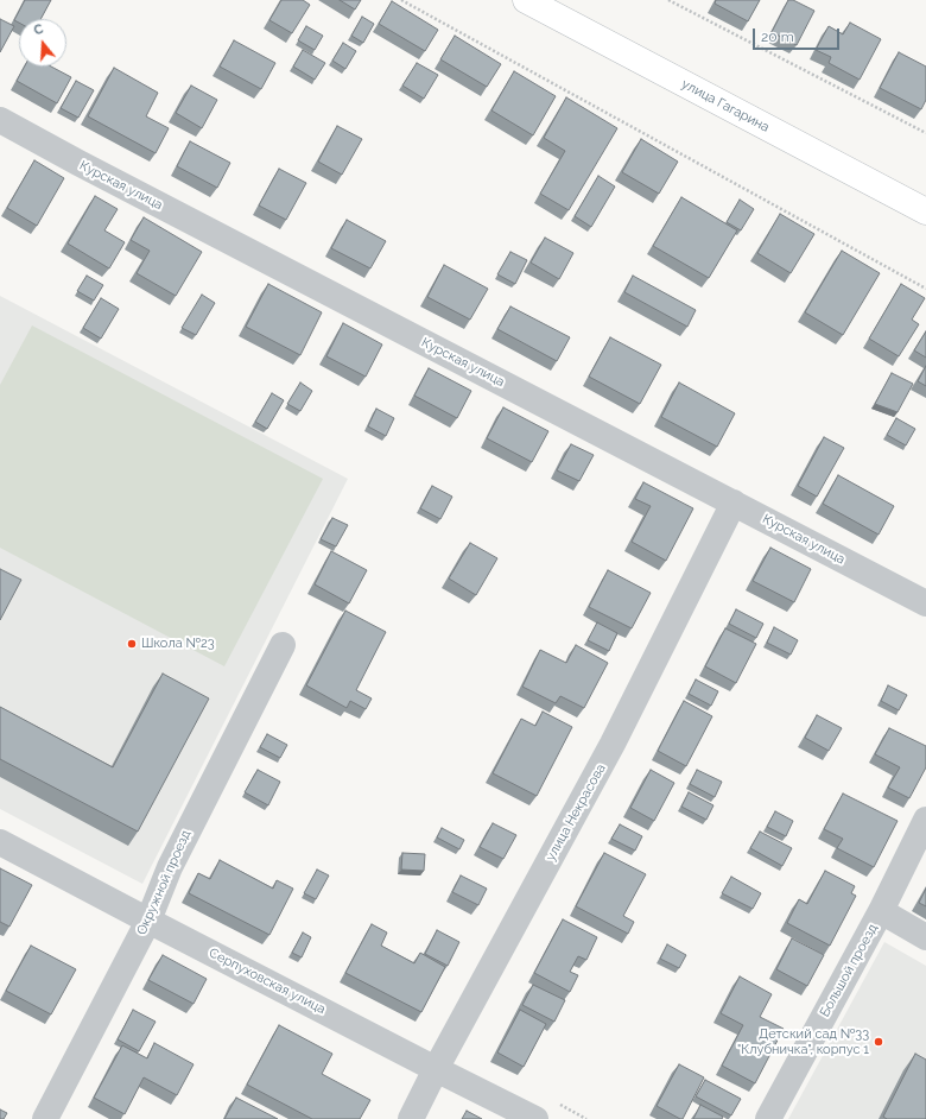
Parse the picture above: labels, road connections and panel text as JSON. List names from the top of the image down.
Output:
{
  "streets": {
    "main road": ["улица Гагарина"],
    "street": [
      "Курская улица",
      "улица Некрасова",
      "Окружной проезд",
      "Большой проезд",
      "Серпуховская улица"
    ]
  },
  "crossings": [
    ["Курская улица", "улица Некрасова"],
    ["улица Некрасова", "Серпуховская улица"],
    ["Окружной проезд", "Серпуховская улица"]
  ],
  "places": ["Школа №23", "Детский сад №33 \"Клубничка\", корпус 1"],
  "scale_bar": "20 m",
  "north": "top"
}
